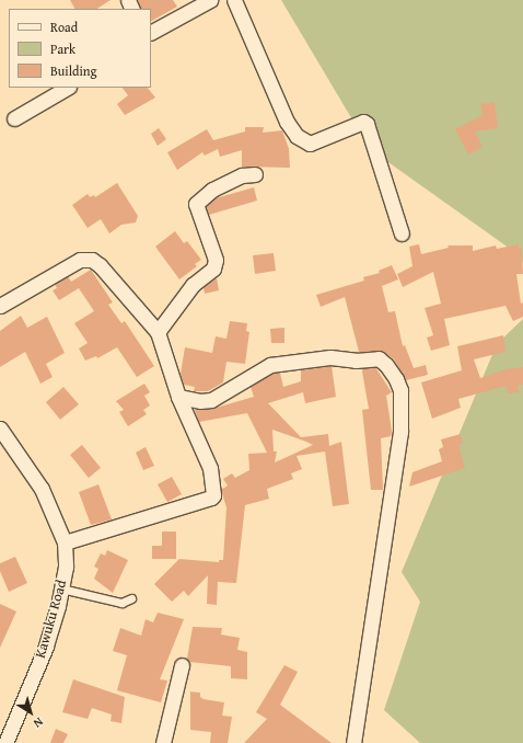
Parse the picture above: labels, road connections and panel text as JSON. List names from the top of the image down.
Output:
{
  "streets": {
    "street": ["Kawuku Road"]
  },
  "legend": ["Road", "Park", "Building"],
  "north": "bottom right"
}
